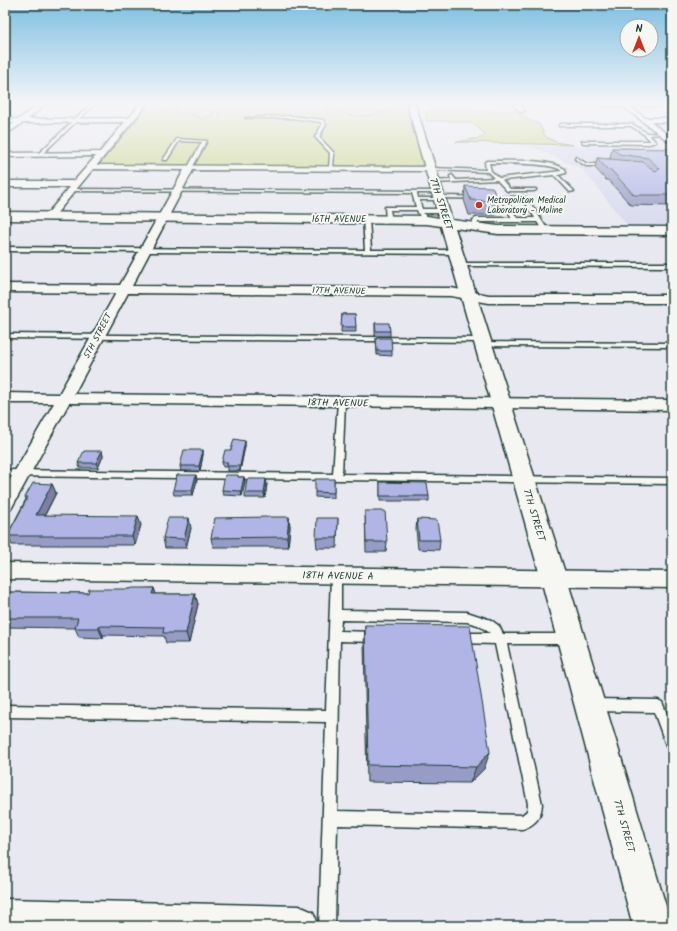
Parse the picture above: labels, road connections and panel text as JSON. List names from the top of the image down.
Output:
{
  "streets": {
    "street": [
      "7TH STREET",
      "16TH AVENUE",
      "17TH AVENUE",
      "5TH STREET",
      "18TH AVENUE",
      "18TH AVENUE A"
    ]
  },
  "crossings": [
    ["7TH STREET", "16TH AVENUE"],
    ["7TH STREET", "17TH AVENUE"],
    ["7TH STREET", "18TH AVENUE"],
    ["7TH STREET", "18TH AVENUE A"],
    ["16TH AVENUE", "5TH STREET"],
    ["17TH AVENUE", "5TH STREET"],
    ["5TH STREET", "18TH AVENUE"]
  ],
  "places": ["Metropolitan Medical Laboratory - Moline"],
  "north": "top"
}
